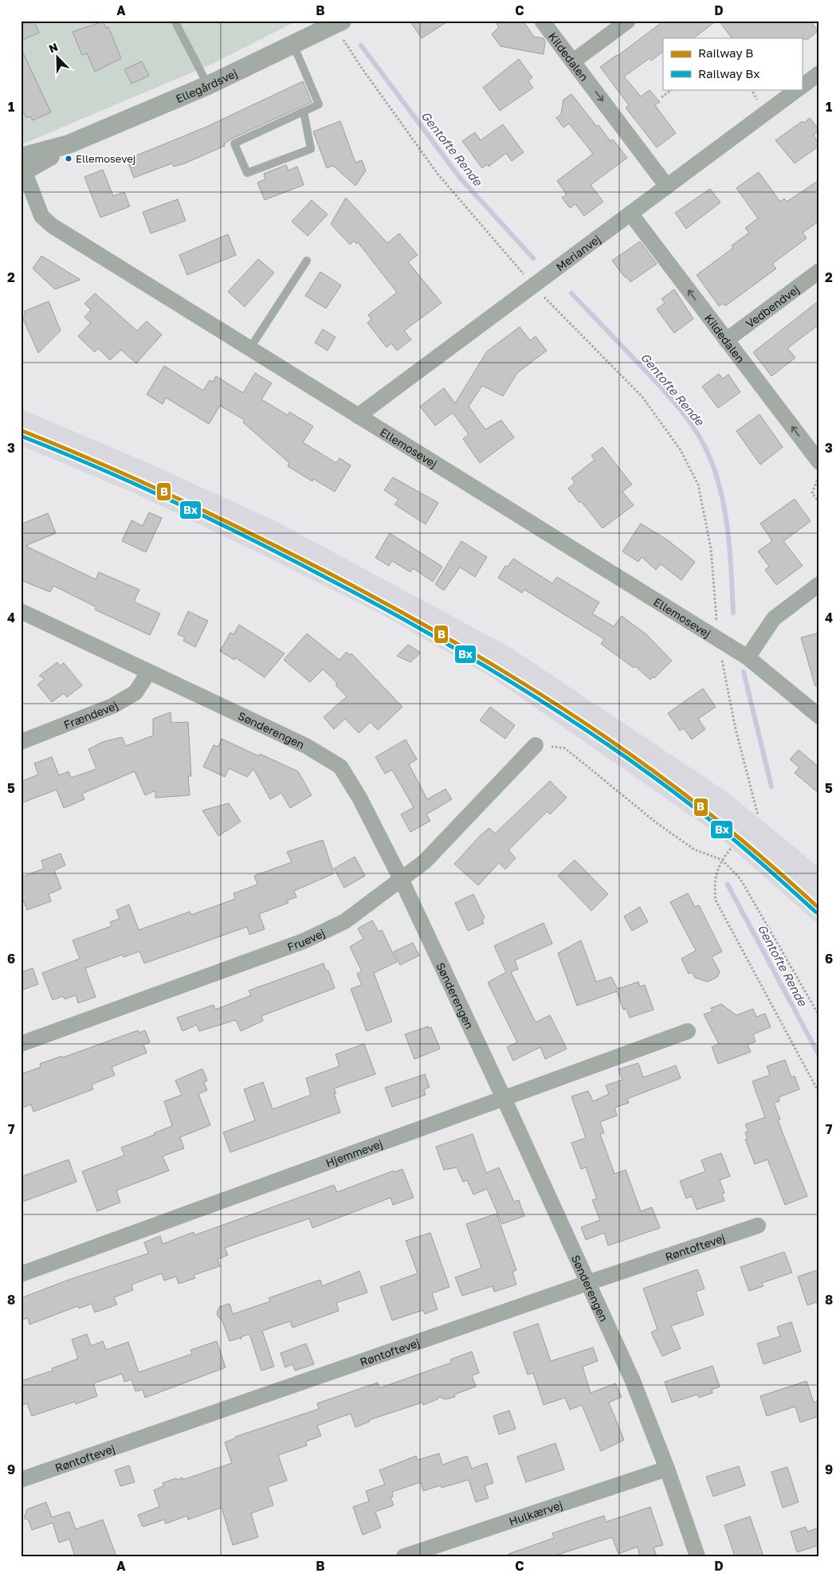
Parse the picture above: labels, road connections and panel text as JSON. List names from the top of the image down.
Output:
{
  "streets": {
    "street": [
      "Kildedalen",
      "Ellegårdsvej",
      "Merianvej",
      "Vedbendvej",
      "Ellemosevej",
      "Frændevej",
      "Sønderengen",
      "Fruevej",
      "Hjemmevej",
      "Røntoftevej",
      "Hulkærvej"
    ]
  },
  "crossings": [
    ["Kildedalen", "Merianvej"],
    ["Kildedalen", "Vedbendvej"],
    ["Ellegårdsvej", "Ellemosevej"],
    ["Merianvej", "Ellemosevej"],
    ["Frændevej", "Sønderengen"],
    ["Sønderengen", "Fruevej"],
    ["Sønderengen", "Hjemmevej"],
    ["Sønderengen", "Røntoftevej"],
    ["Sønderengen", "Hulkærvej"]
  ],
  "water": ["Gentofte Rende"],
  "places": ["Ellemosevej"],
  "lines": ["rail line B", "rail line Bx"],
  "legend": ["Railway B", "Railway Bx"],
  "north": "top left",
  "grid": {
    "columns": [
      "A",
      "B",
      "C",
      "D"
    ],
    "rows": [
      "1",
      "2",
      "3",
      "4",
      "5",
      "6",
      "7",
      "8",
      "9"
    ]
  }
}
